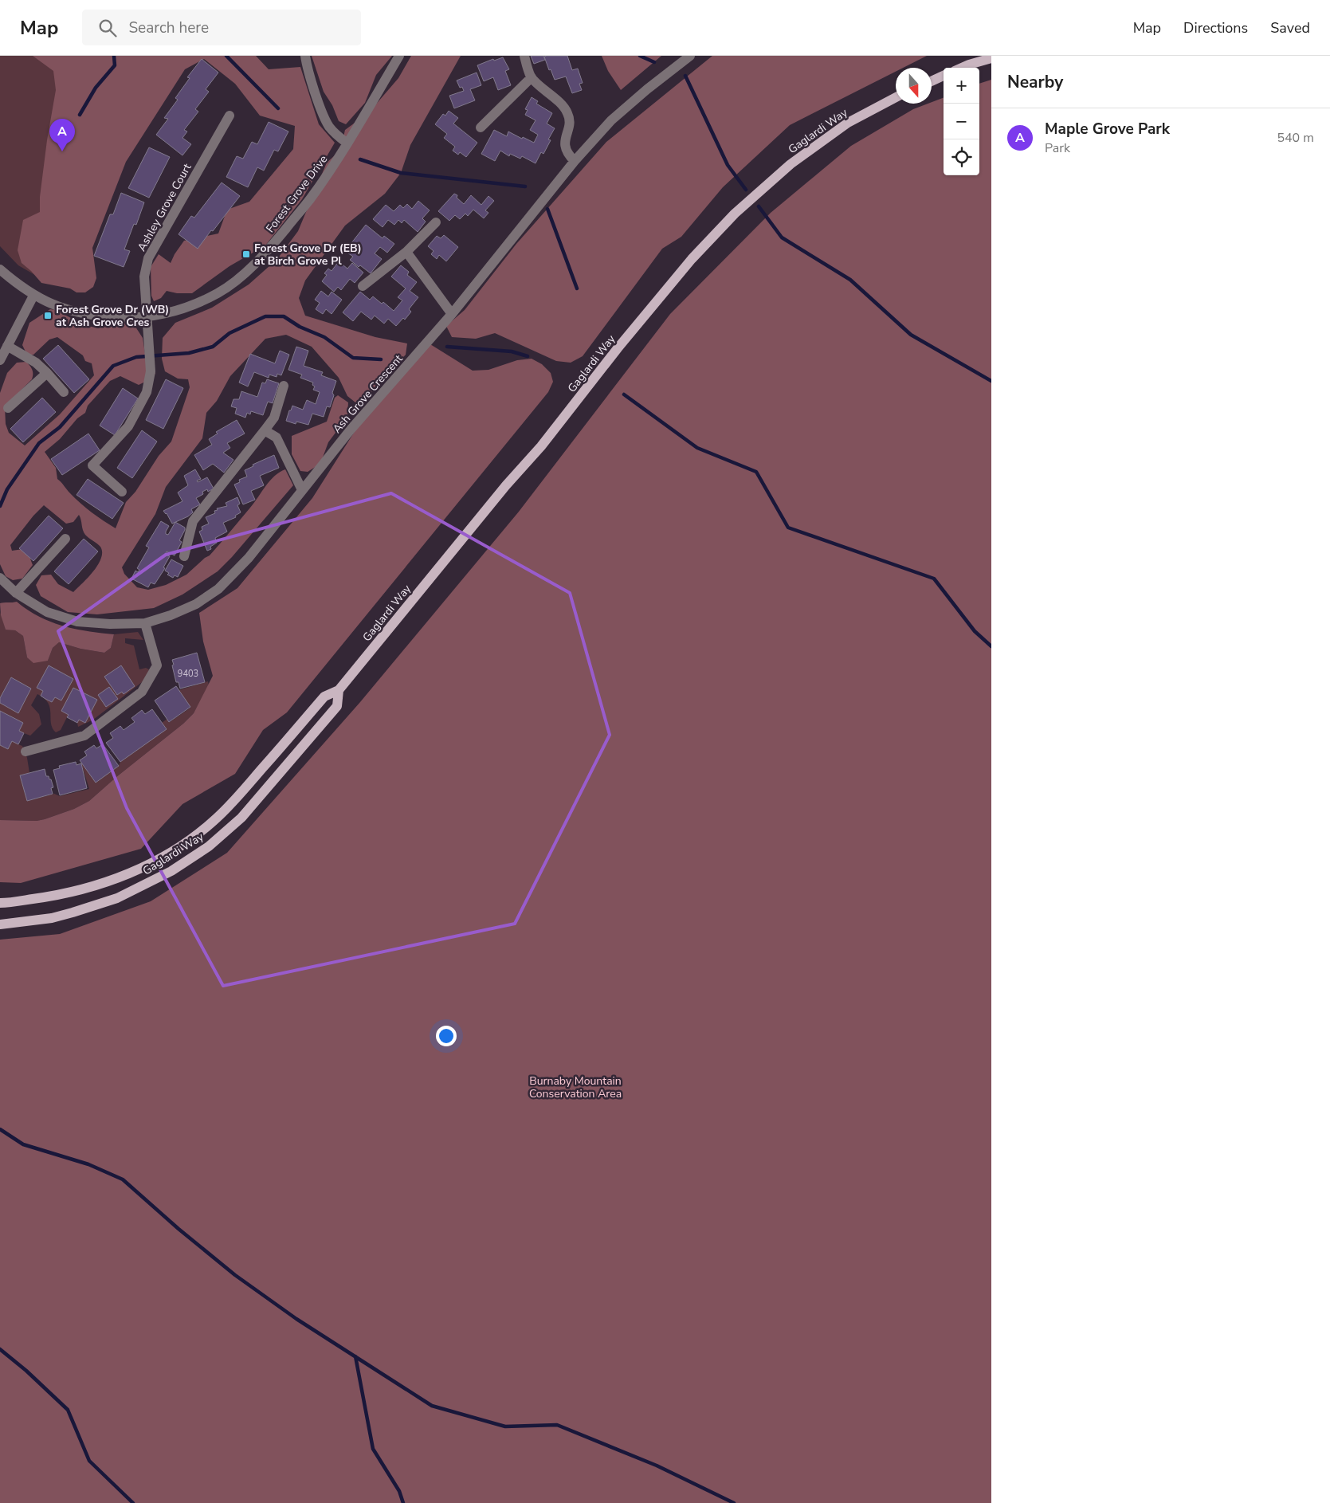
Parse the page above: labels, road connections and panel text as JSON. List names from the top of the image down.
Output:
{
  "streets": {
    "main road": ["Gaglardi Way"],
    "street": ["Forest Grove Drive", "Ashley Grove Court", "Ash Grove Crescent"]
  },
  "crossings": [
    ["Forest Grove Drive", "Ashley Grove Court"]
  ],
  "parks": ["Burnaby Mountain Conservation Area"],
  "places": {
    "transit": ["Forest Grove Dr (EB) at Birch Grove Pl", "Forest Grove Dr (WB) at Ash Grove Cres"]
  },
  "house_numbers": ["9403"],
  "north": "bottom",
  "page": {
    "header": "Map",
    "search": "Search here",
    "nav": ["Map", "Directions", "Saved"],
    "heading": "Nearby",
    "map_buttons": ["+", "−"],
    "list": [
      {
        "mark": "A",
        "name": "Maple Grove Park",
        "note": "Park",
        "value": "540 m"
      }
    ],
    "pins": "A"
  }
}
